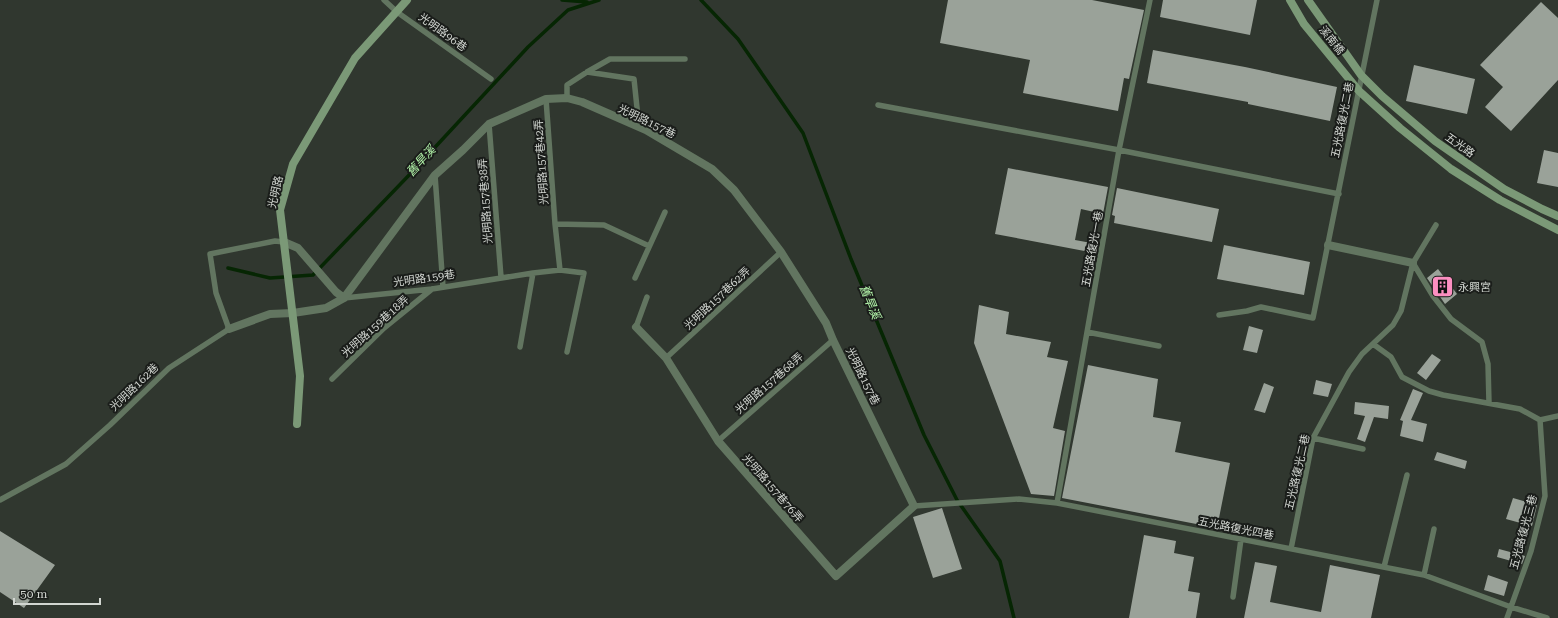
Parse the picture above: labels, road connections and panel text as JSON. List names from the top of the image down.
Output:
{
  "streets": {
    "main road": ["溪南橋", "五光路", "光明路"],
    "street": [
      "光明路157巷",
      "光明路159巷",
      "光明路162巷",
      "光明路157巷76弄"
    ],
    "lane": [
      "光明路96巷",
      "五光路復光二巷",
      "光明路157巷42弄",
      "光明路157巷38弄",
      "五光路復光一巷",
      "光明路157巷62弄",
      "光明路159巷18弄",
      "光明路157巷68弄",
      "五光路復光四巷",
      "五光路復光三巷"
    ]
  },
  "crossings": [
    ["光明路96巷", "光明路"],
    ["溪南橋", "五光路復光二巷"],
    ["溪南橋", "五光路"],
    ["五光路復光二巷", "五光路"],
    ["五光路復光二巷", "五光路復光四巷"],
    ["光明路157巷", "光明路157巷42弄"],
    ["光明路157巷", "光明路157巷38弄"],
    ["光明路157巷", "光明路159巷"],
    ["光明路157巷", "光明路157巷62弄"],
    ["光明路157巷", "光明路157巷68弄"],
    ["光明路157巷", "光明路157巷76弄"],
    ["光明路157巷", "五光路復光四巷"],
    ["光明路157巷42弄", "光明路159巷"],
    ["光明路", "光明路159巷"],
    ["光明路", "光明路162巷"],
    ["光明路157巷38弄", "光明路159巷"],
    ["五光路復光一巷", "五光路復光四巷"],
    ["光明路159巷", "光明路159巷18弄"],
    ["光明路159巷", "光明路162巷"],
    ["光明路157巷62弄", "光明路157巷76弄"],
    ["光明路157巷68弄", "光明路157巷76弄"],
    ["光明路157巷76弄", "五光路復光四巷"],
    ["五光路復光四巷", "五光路復光三巷"]
  ],
  "water": ["舊旱溪"],
  "places": {
    "building": ["永興宮"]
  },
  "scale_bar": "50 m"
}
